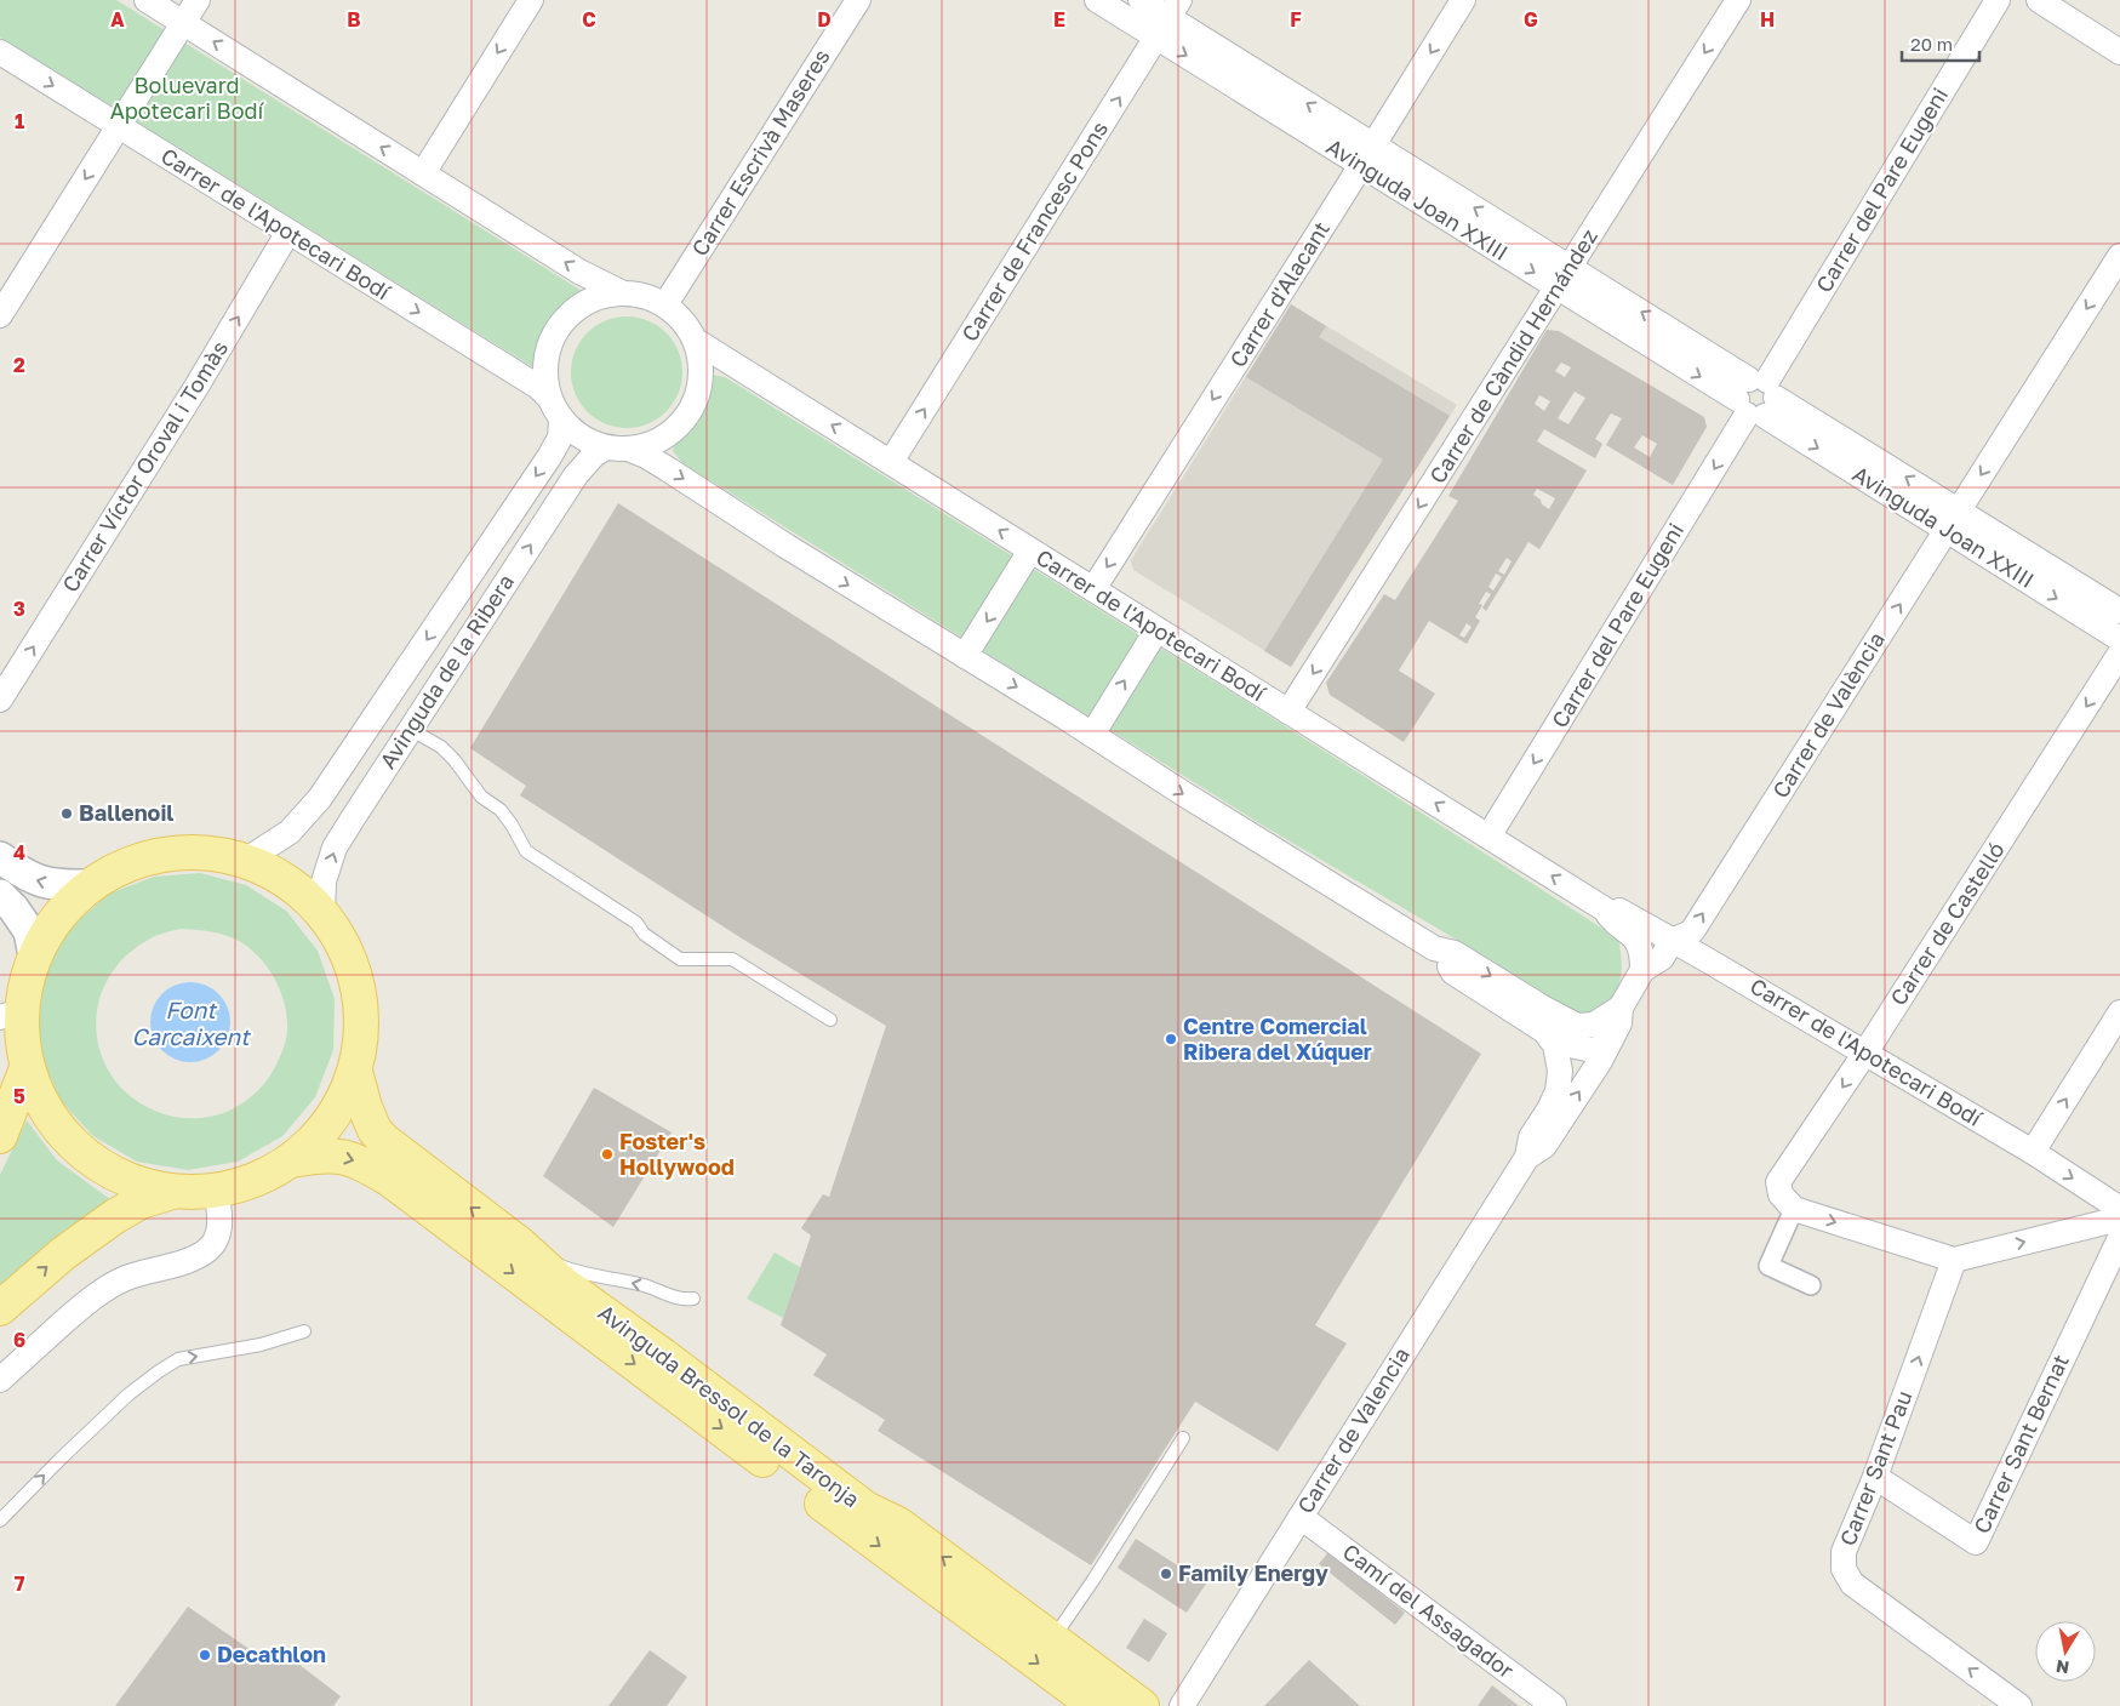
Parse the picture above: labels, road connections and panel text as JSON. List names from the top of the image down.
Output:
{
  "streets": {
    "main road": ["Avinguda Bressol de la Taronja"],
    "street": [
      "Carrer Escrivà Maseres",
      "Carrer del Pare Eugeni",
      "Avinguda Joan XXIII",
      "Carrer de l'Apotecari Bodí",
      "Carrer de Francesc Pons",
      "Carrer d'Alacant",
      "Carrer de Càndid Hernández",
      "Carrer Víctor Oroval i Tomàs",
      "Avinguda de la Ribera",
      "Carrer de València",
      "Carrer de Castelló",
      "Carrer de Valencia",
      "Carrer Sant Bernat",
      "Carrer Sant Pau",
      "Camí del Assagador"
    ]
  },
  "crossings": [
    ["Carrer Escrivà Maseres", "Carrer de l'Apotecari Bodí"],
    ["Carrer Escrivà Maseres", "Avinguda de la Ribera"],
    ["Carrer del Pare Eugeni", "Avinguda Joan XXIII"],
    ["Carrer del Pare Eugeni", "Carrer de l'Apotecari Bodí"],
    ["Avinguda Joan XXIII", "Carrer de Francesc Pons"],
    ["Avinguda Joan XXIII", "Carrer d'Alacant"],
    ["Avinguda Joan XXIII", "Carrer de Càndid Hernández"],
    ["Avinguda Joan XXIII", "Carrer de València"],
    ["Carrer de l'Apotecari Bodí", "Carrer de Francesc Pons"],
    ["Carrer de l'Apotecari Bodí", "Carrer d'Alacant"],
    ["Carrer de l'Apotecari Bodí", "Carrer de Càndid Hernández"],
    ["Carrer de l'Apotecari Bodí", "Carrer Víctor Oroval i Tomàs"],
    ["Carrer de l'Apotecari Bodí", "Avinguda de la Ribera"],
    ["Carrer de l'Apotecari Bodí", "Carrer de València"],
    ["Carrer de l'Apotecari Bodí", "Carrer de Castelló"],
    ["Carrer de València", "Carrer de Valencia"],
    ["Carrer de Valencia", "Camí del Assagador"],
    ["Carrer Sant Bernat", "Carrer Sant Pau"]
  ],
  "one_way": [
    "Carrer del Pare Eugeni",
    "Carrer de Francesc Pons",
    "Carrer d'Alacant",
    "Carrer de Càndid Hernández",
    "Carrer de Castelló",
    "Carrer Sant Pau"
  ],
  "water": ["Font Carcaixent"],
  "parks": ["Boluevard Apotecari Bodí"],
  "places": [
    "Ballenoil",
    "Centre Comercial Ribera del Xúquer",
    "Foster's Hollywood",
    "Family Energy",
    "Decathlon"
  ],
  "scale_bar": "20 m",
  "north": "bottom",
  "grid": {
    "columns": [
      "A",
      "B",
      "C",
      "D",
      "E",
      "F",
      "G",
      "H"
    ],
    "rows": [
      "1",
      "2",
      "3",
      "4",
      "5",
      "6",
      "7"
    ]
  }
}
